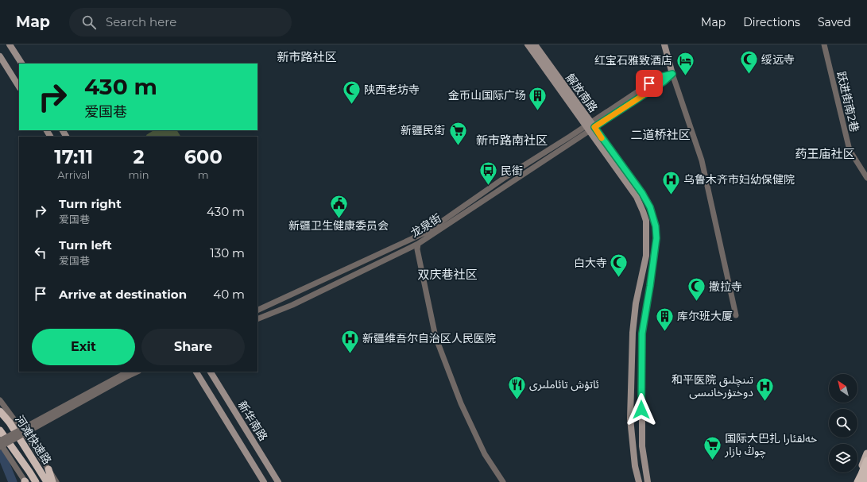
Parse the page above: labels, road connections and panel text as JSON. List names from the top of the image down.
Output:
{
  "streets": {
    "highway": ["河滩快速路"],
    "main road": ["解放南路", "新华南路"],
    "street": ["跃进街南2巷", "龙泉街"]
  },
  "crossings": [
    ["解放南路", "龙泉街"]
  ],
  "districts": [
    "新市路社区",
    "二道桥社区",
    "新市路南社区",
    "药王庙社区",
    "双庆巷社区"
  ],
  "places": {
    "mosque": [
      "绥远寺",
      "陕西老坊寺",
      "白大寺",
      "撒拉寺"
    ],
    "hotel": ["红宝石雅致酒店"],
    "building": ["金币山国际广场", "库尔班大厦"],
    "supermarket": ["新疆民街", "国际大巴扎 خەلقئارا چوڭ بازار"],
    "bus stop": ["民街"],
    "hospital": ["乌鲁木齐市妇幼保健院", "新疆维吾尔自治区人民医院", "和平医院 تىنچلىق دوختۇرخانىسى"],
    "public building": ["新疆卫生健康委员会"],
    "restaurant": ["ئاتۇش تائاملىرى"]
  },
  "north": "top left",
  "page": {
    "header": "Map",
    "search": "Search here",
    "nav": ["Map", "Directions", "Saved"],
    "turn": ["430 m", "爱国巷"],
    "eta": [
      "17:11",
      "Arrival",
      "2",
      "min",
      "600",
      "m"
    ],
    "list": [
      {
        "name": "Turn right",
        "note": "爱国巷",
        "value": "430 m"
      },
      {
        "name": "Turn left",
        "note": "爱国巷",
        "value": "130 m"
      },
      {
        "name": "Arrive at destination",
        "value": "40 m"
      }
    ],
    "buttons": ["Exit", "Share"]
  }
}
